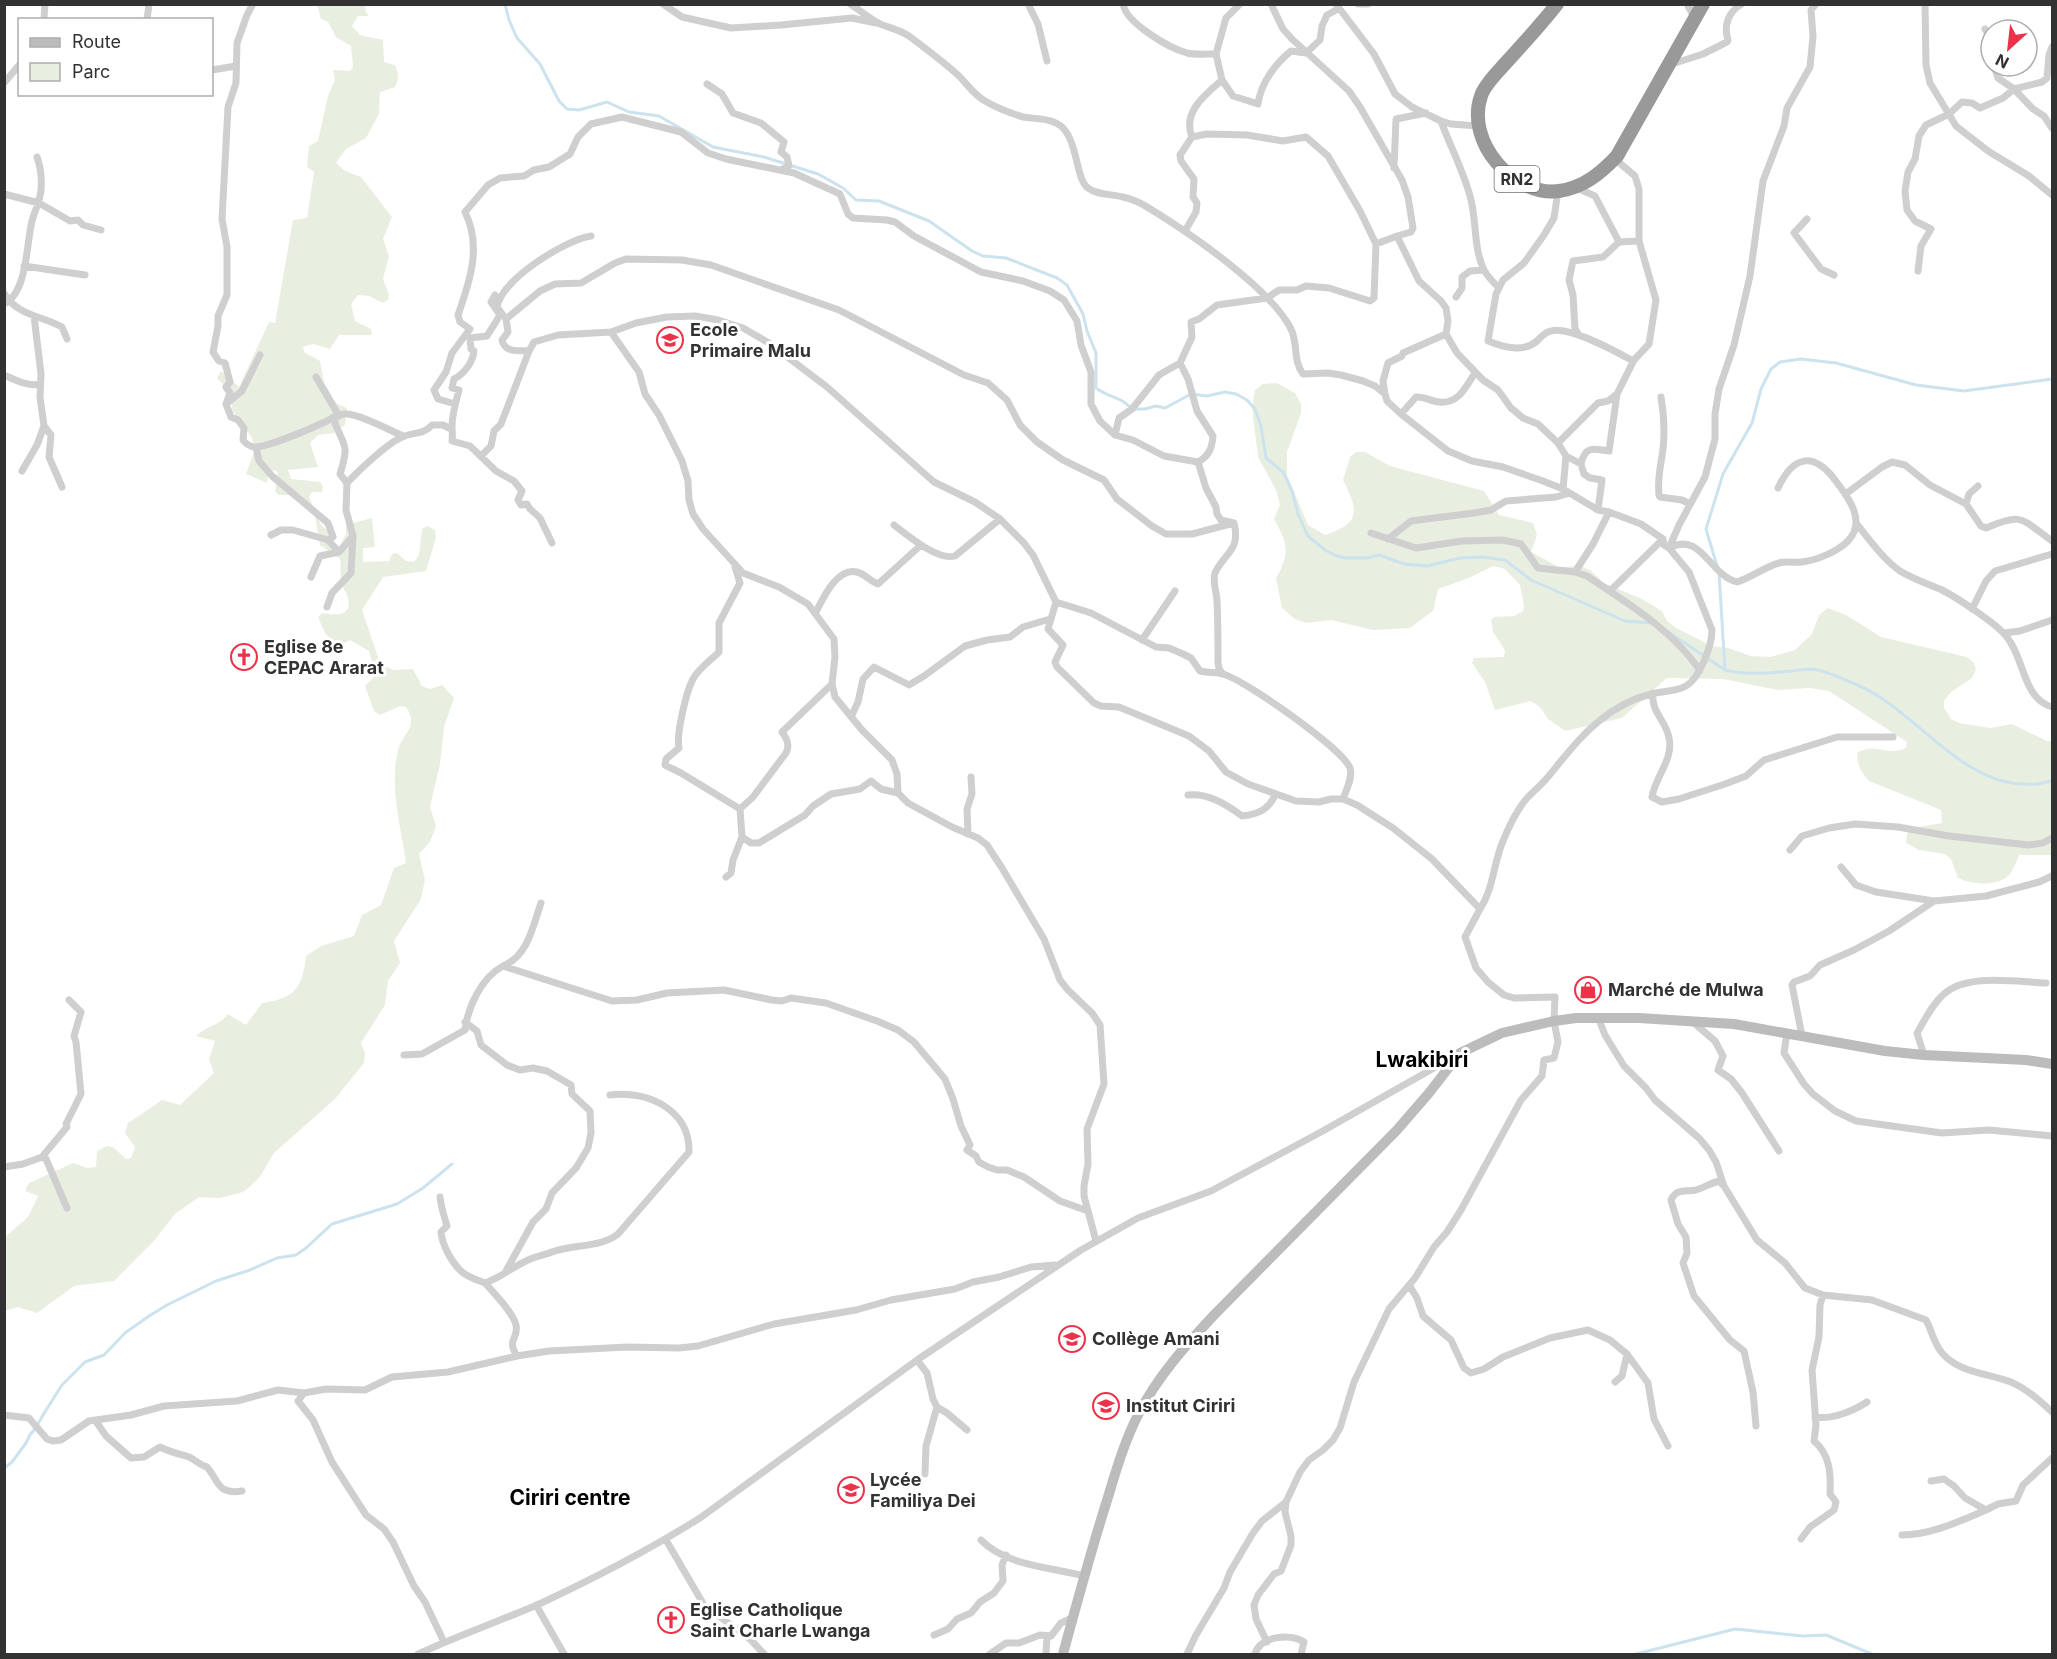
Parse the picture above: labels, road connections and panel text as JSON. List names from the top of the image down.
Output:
{
  "streets": {
    "highway": ["RN2"]
  },
  "districts": ["Lwakibiri", "Ciriri centre"],
  "places": {
    "school or university": [
      "Ecole Primaire Malu",
      "Collège Amani",
      "Institut Ciriri",
      "Lycée Familiya Dei"
    ],
    "church": ["Eglise 8e CEPAC Ararat", "Eglise Catholique Saint Charle Lwanga"],
    "shop": ["Marché de Mulwa"]
  },
  "legend": ["Route", "Parc"],
  "north": "bottom left"
}
